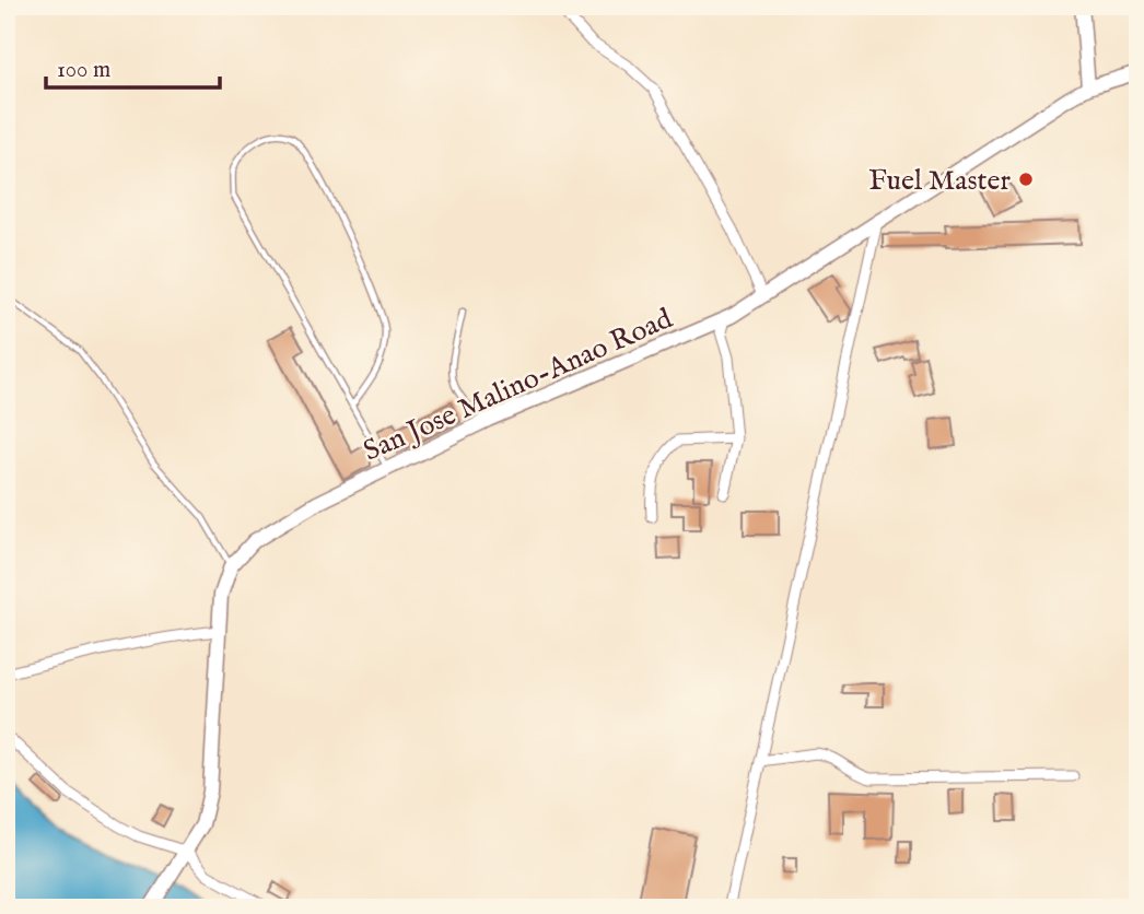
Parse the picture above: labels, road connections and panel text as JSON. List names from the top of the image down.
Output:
{
  "streets": {
    "main road": ["San Jose Malino-Anao Road"]
  },
  "places": ["Fuel Master"],
  "scale_bar": "100 m"
}
